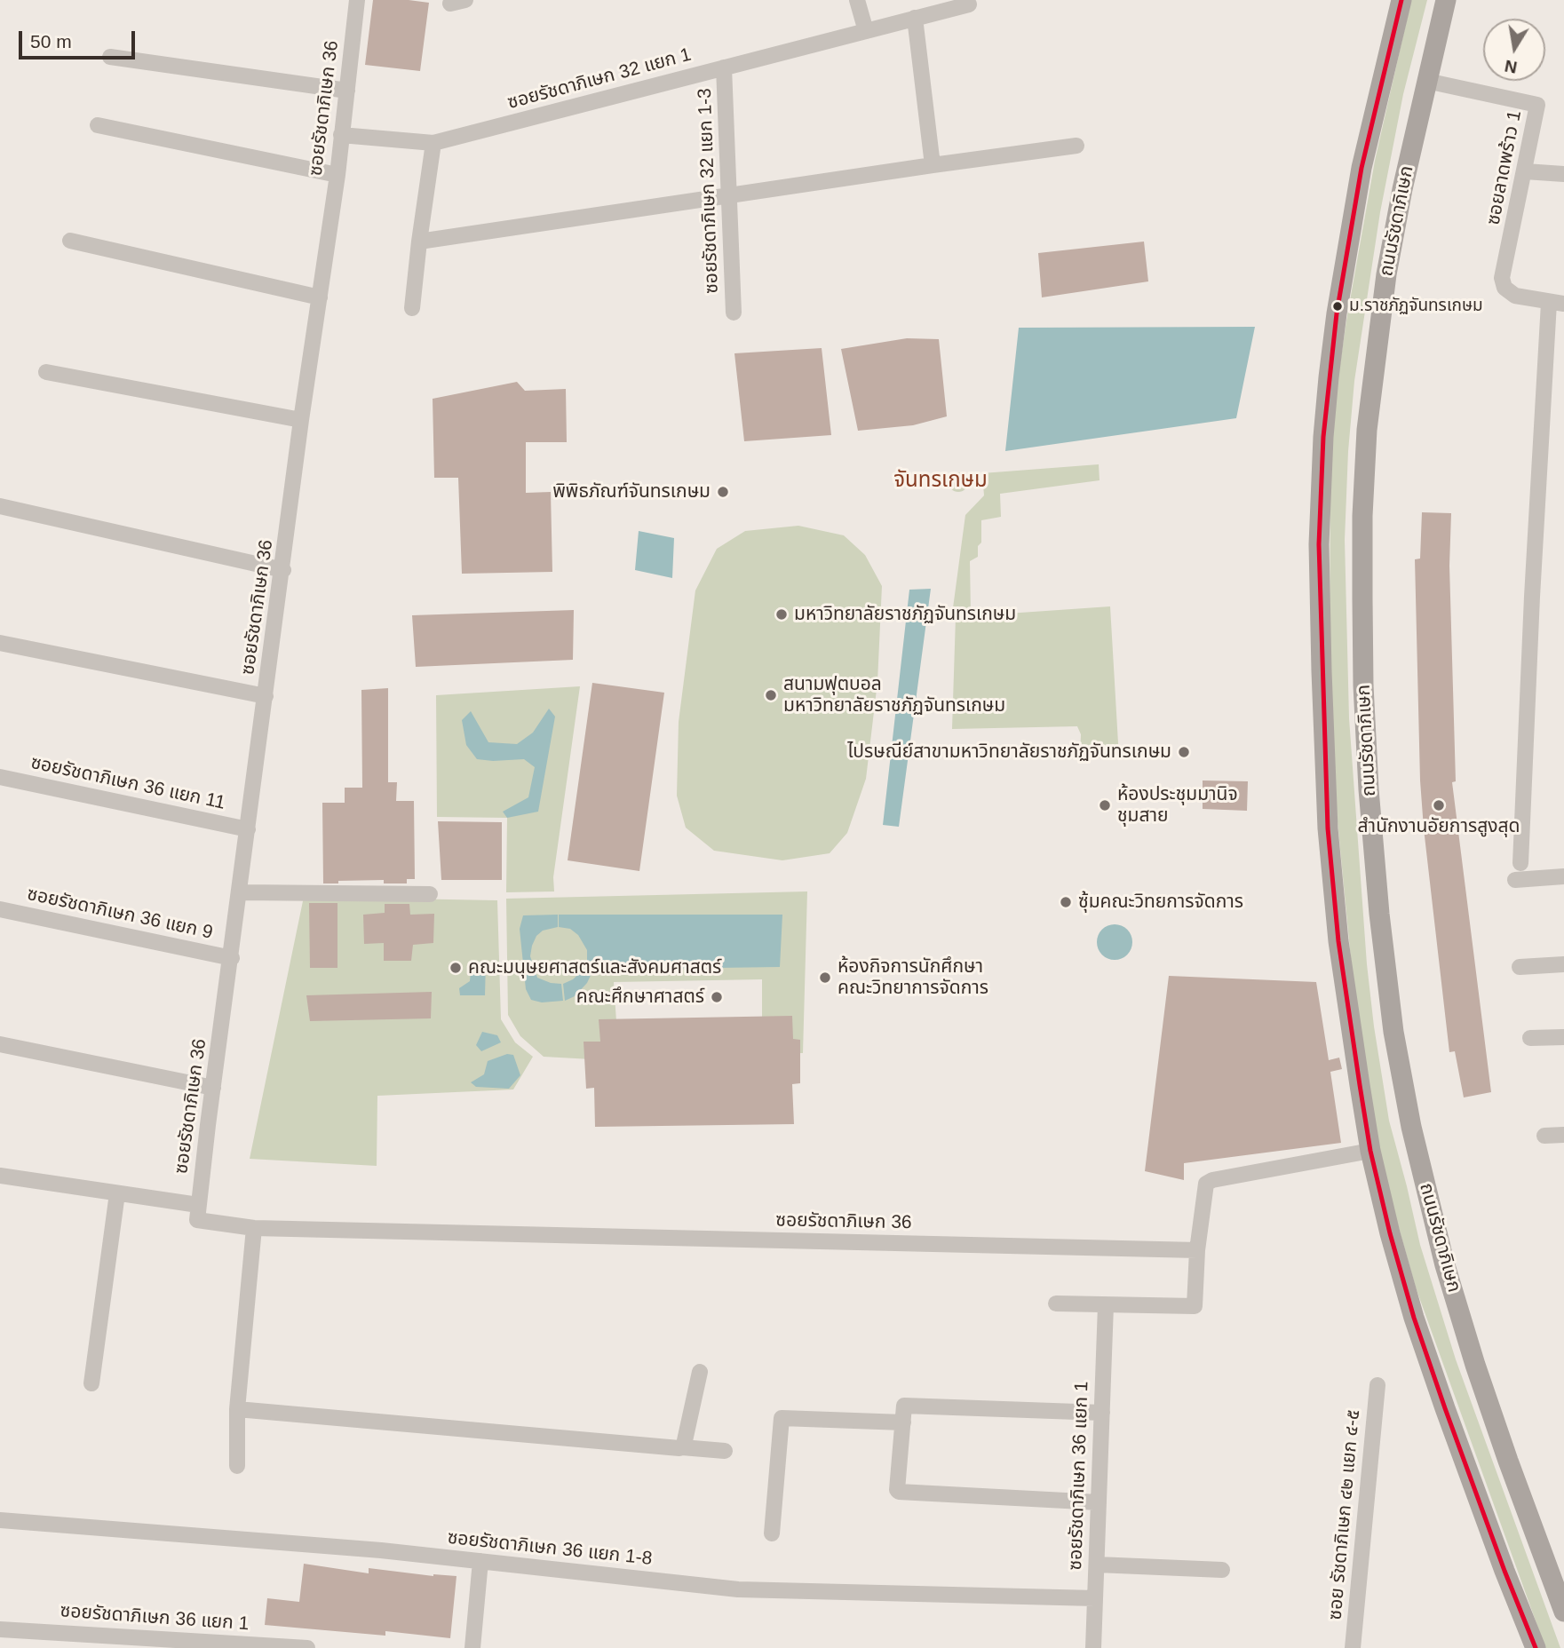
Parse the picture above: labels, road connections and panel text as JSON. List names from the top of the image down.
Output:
{
  "streets": {
    "main road": ["ถนนรัชดาภิเษก"],
    "street": [
      "ซอยรัชดาภิเษก 32 แยก 1",
      "ซอยรัชดาภิเษก 36",
      "ซอยลาดพร้าว 1",
      "ซอยรัชดาภิเษก 32 แยก 1-3",
      "ซอยรัชดาภิเษก 36 แยก 11",
      "ซอยรัชดาภิเษก 36 แยก 9",
      "ซอยรัชดาภิเษก 36 แยก 1",
      "ซอย รัชดาภิเษก ๔๒ แยก ๔-๕",
      "ซอยรัชดาภิเษก 36 แยก 1-8"
    ]
  },
  "crossings": [
    ["ซอยรัชดาภิเษก 32 แยก 1", "ซอยรัชดาภิเษก 36"],
    ["ซอยรัชดาภิเษก 32 แยก 1", "ซอยรัชดาภิเษก 32 แยก 1-3"],
    ["ซอยรัชดาภิเษก 36", "ซอยรัชดาภิเษก 36 แยก 11"],
    ["ซอยรัชดาภิเษก 36", "ซอยรัชดาภิเษก 36 แยก 9"],
    ["ซอยลาดพร้าว 1", "ถนนรัชดาภิเษก"],
    ["ซอยรัชดาภิเษก 36 แยก 1", "ซอยรัชดาภิเษก 36 แยก 1-8"]
  ],
  "districts": ["จันทรเกษม"],
  "places": [
    "ม.ราชภัฏจันทรเกษม",
    "พิพิธภัณฑ์จันทรเกษม",
    "มหาวิทยาลัยราชภัฏจันทรเกษม",
    "สนามฟุตบอล มหาวิทยาลัยราชภัฏจันทรเกษม",
    "ไปรษณีย์สาขามหาวิทยาลัยราชภัฏจันทรเกษม",
    "ห้องประชุมมานิจ ชุมสาย",
    "สำนักงานอัยการสูงสุด",
    "ซุ้มคณะวิทยการจัดการ",
    "คณะมนุษยศาสตร์และสังคมศาสตร์",
    "ห้องกิจการนักศึกษา คณะวิทยาการจัดการ",
    "คณะศึกษาศาสตร์"
  ],
  "scale_bar": "50 m",
  "north": "bottom"
}
